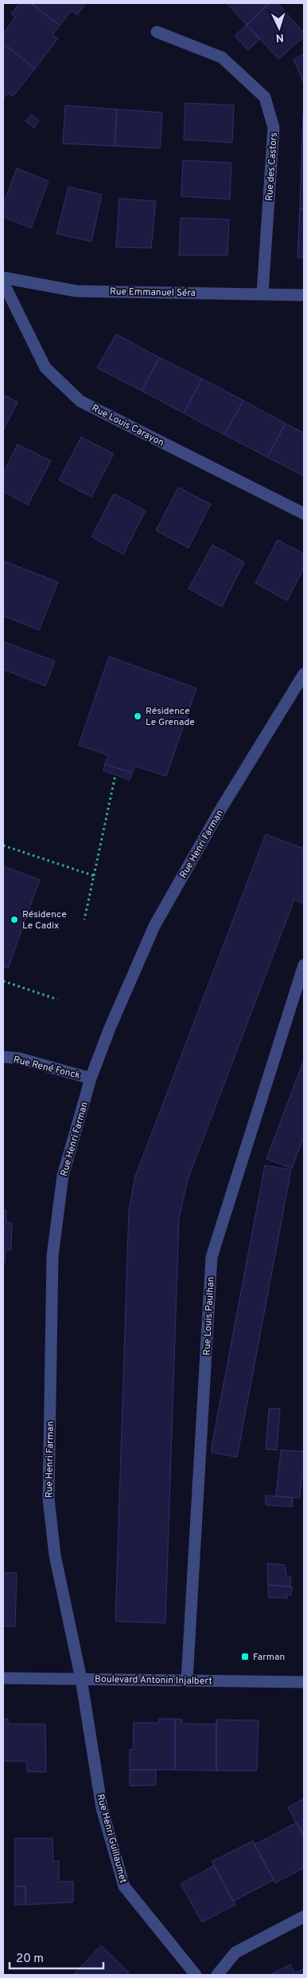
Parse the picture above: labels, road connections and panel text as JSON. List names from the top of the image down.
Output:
{
  "streets": {
    "street": [
      "Rue des Castors",
      "Rue Emmanuel Séra",
      "Rue Louis Carayon",
      "Rue Henri Farman",
      "Rue René Fonck",
      "Rue Louis Paulhan",
      "Boulevard Antonin Injalbert",
      "Rue Henri Guillaumet"
    ]
  },
  "crossings": [
    ["Rue des Castors", "Rue Emmanuel Séra"],
    ["Rue Henri Farman", "Rue René Fonck"],
    ["Rue Henri Farman", "Boulevard Antonin Injalbert"],
    ["Rue Henri Farman", "Rue Henri Guillaumet"],
    ["Rue Louis Paulhan", "Boulevard Antonin Injalbert"],
    ["Boulevard Antonin Injalbert", "Rue Henri Guillaumet"]
  ],
  "places": {
    "other": ["Résidence Le Grenade", "Résidence Le Cadix"],
    "transit": ["Farman"]
  },
  "scale_bar": "20 m",
  "north": "bottom"
}
